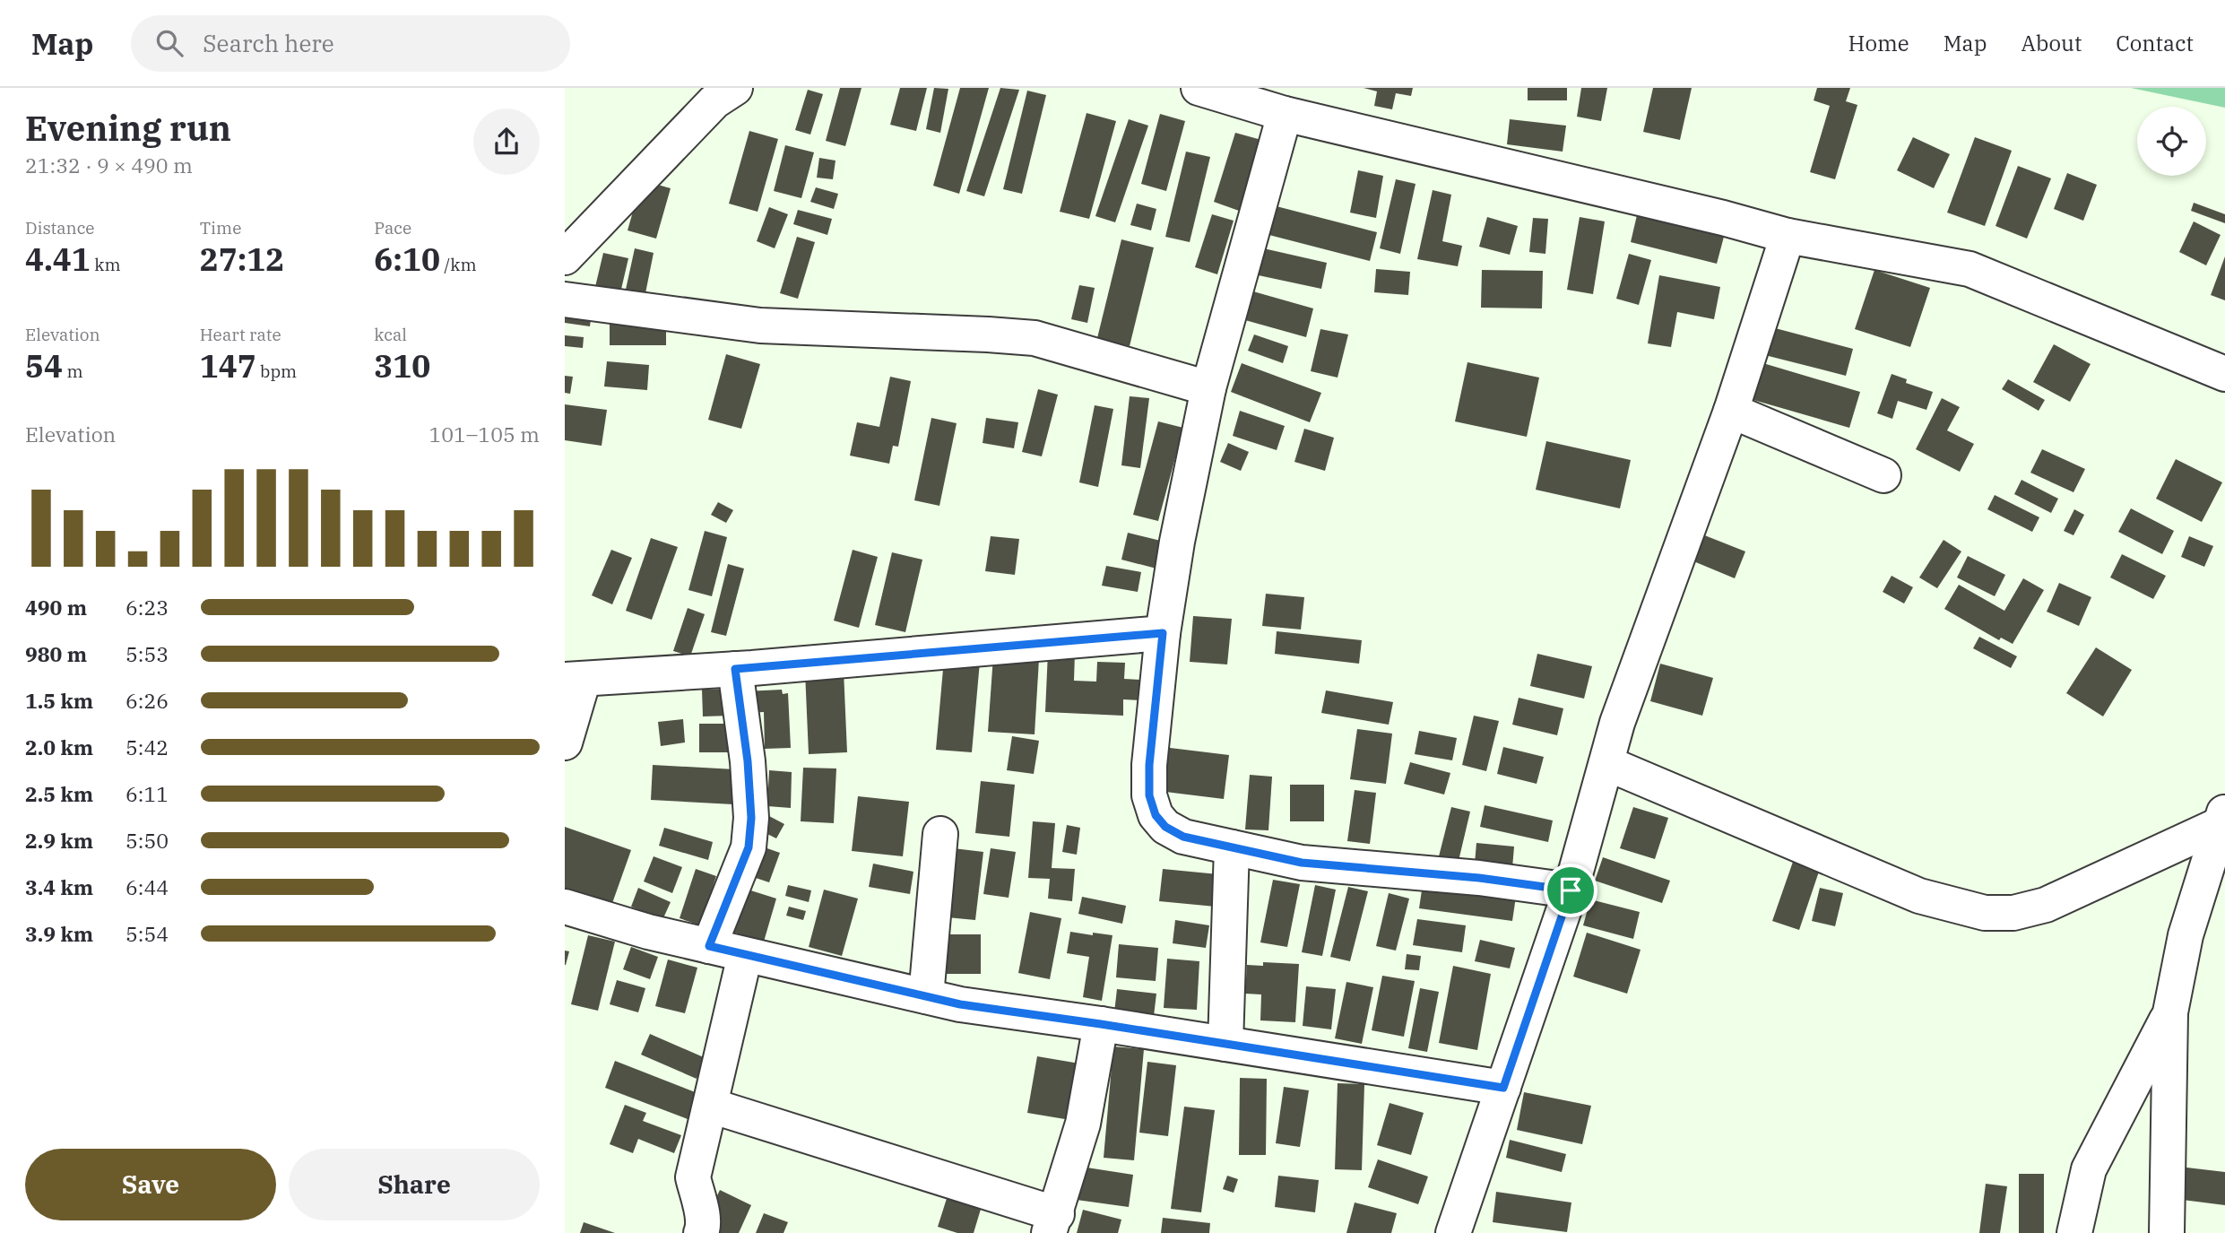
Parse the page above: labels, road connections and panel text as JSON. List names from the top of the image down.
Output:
{
  "page": {
    "header": "Map",
    "search": "Search here",
    "nav": [
      "Home",
      "Map",
      "About",
      "Contact"
    ],
    "heading": ["Evening run", "21:32 · 9 × 490 m"],
    "stats": [
      ["Distance", "4.41 km"],
      ["Time", "27:12"],
      ["Pace", "6:10 /km"],
      ["Elevation", "54 m"],
      ["Heart rate", "147 bpm"],
      ["kcal", "310"]
    ],
    "chart": ["Elevation", "101–105 m"],
    "list": [
      {
        "name": "490 m",
        "note": "6:23"
      },
      {
        "name": "980 m",
        "note": "5:53"
      },
      {
        "name": "1.5 km",
        "note": "6:26"
      },
      {
        "name": "2.0 km",
        "note": "5:42"
      },
      {
        "name": "2.5 km",
        "note": "6:11"
      },
      {
        "name": "2.9 km",
        "note": "5:50"
      },
      {
        "name": "3.4 km",
        "note": "6:44"
      },
      {
        "name": "3.9 km",
        "note": "5:54"
      }
    ],
    "buttons": ["Save", "Share"]
  }
}
